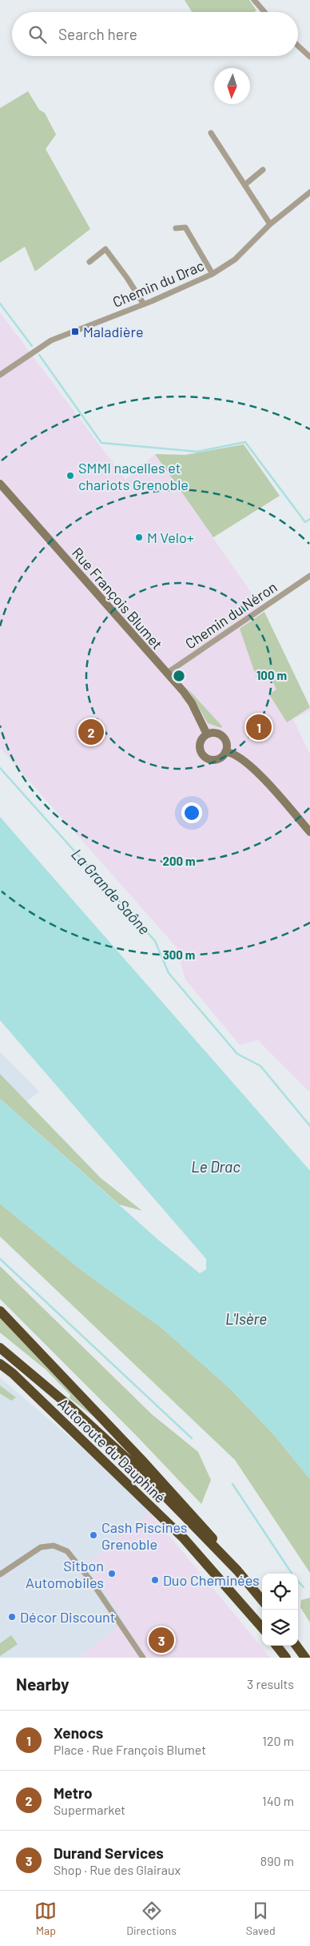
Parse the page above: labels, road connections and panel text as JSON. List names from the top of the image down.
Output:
{
  "streets": {
    "highway": ["Autoroute du Dauphiné"],
    "street": ["Chemin du Drac", "Rue François Blumet", "Chemin du Néron"]
  },
  "crossings": [
    ["Rue François Blumet", "Chemin du Néron"]
  ],
  "water": ["La Grande Saône", "Le Drac", "L'Isère"],
  "places": {
    "transit": ["Maladière"],
    "other": [
      "SMMI nacelles et chariots Grenoble",
      "M Velo+",
      "Cash Piscines Grenoble",
      "Sitbon Automobiles",
      "Duo Cheminées",
      "Décor Discount"
    ]
  },
  "north": "bottom",
  "page": {
    "search": "Search here",
    "pins": ["1", "2", "3"],
    "heading": ["Nearby", "3 results"],
    "list": [
      {
        "mark": "1",
        "name": "Xenocs",
        "note": "Place · Rue François Blumet",
        "value": "120 m"
      },
      {
        "mark": "2",
        "name": "Metro",
        "note": "Supermarket",
        "value": "140 m"
      },
      {
        "mark": "3",
        "name": "Durand Services",
        "note": "Shop · Rue des Glairaux",
        "value": "890 m"
      }
    ],
    "nav": ["Map", "Directions", "Saved"]
  },
  "rings": ["100 m", "200 m", "300 m"]
}
